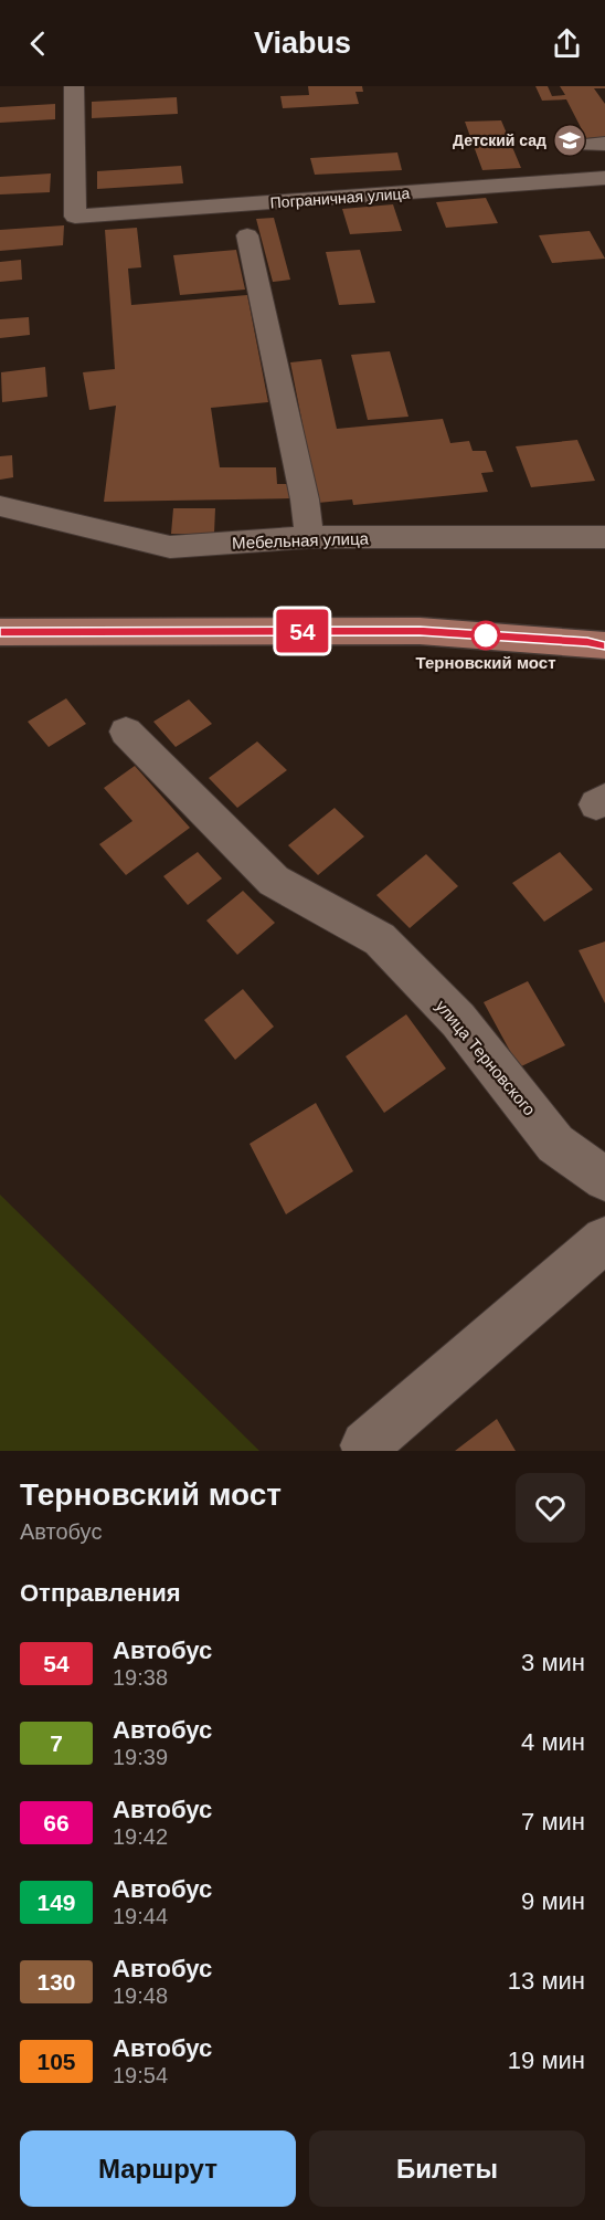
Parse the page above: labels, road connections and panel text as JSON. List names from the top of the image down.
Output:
{
  "streets": {
    "street": ["Пограничная улица", "Мебельная улица", "улица Терновского"]
  },
  "places": {
    "school or university": ["Детский сад"],
    "other": ["Терновский мост"]
  },
  "lines": ["bus line 54"],
  "page": {
    "header": "Viabus",
    "on_map": "54",
    "heading": [
      ["Терновский мост", "Автобус"],
      "Отправления"
    ],
    "list": [
      {
        "mark": "54",
        "name": "Автобус",
        "note": "19:38",
        "value": "3 мин"
      },
      {
        "mark": "7",
        "name": "Автобус",
        "note": "19:39",
        "value": "4 мин"
      },
      {
        "mark": "66",
        "name": "Автобус",
        "note": "19:42",
        "value": "7 мин"
      },
      {
        "mark": "149",
        "name": "Автобус",
        "note": "19:44",
        "value": "9 мин"
      },
      {
        "mark": "130",
        "name": "Автобус",
        "note": "19:48",
        "value": "13 мин"
      },
      {
        "mark": "105",
        "name": "Автобус",
        "note": "19:54",
        "value": "19 мин"
      }
    ],
    "buttons": ["Маршрут", "Билеты"]
  }
}
